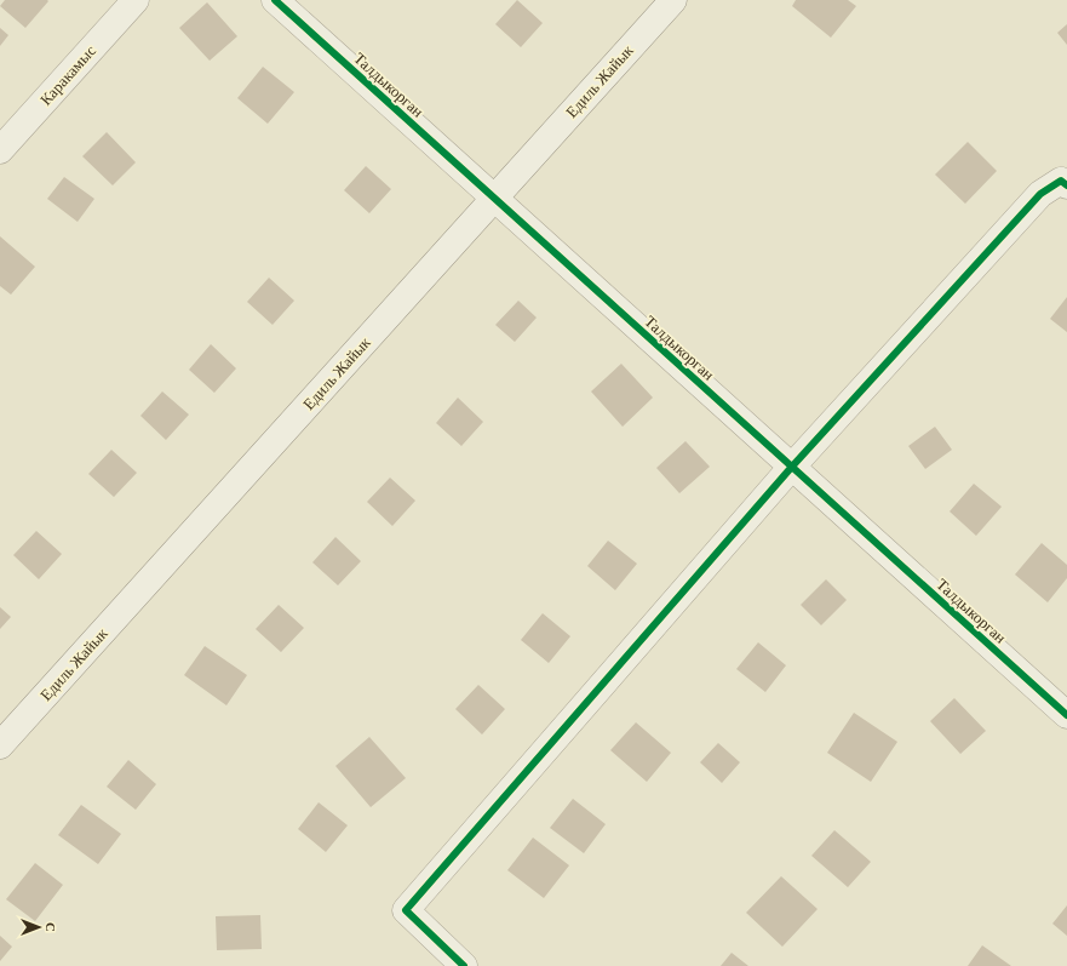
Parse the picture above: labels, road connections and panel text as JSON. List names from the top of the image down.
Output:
{
  "streets": {
    "street": ["Каракамыс", "Едиль Жайык", "Талдыкорган"]
  },
  "crossings": [
    ["Едиль Жайык", "Талдыкорган"]
  ],
  "north": "right"
}
